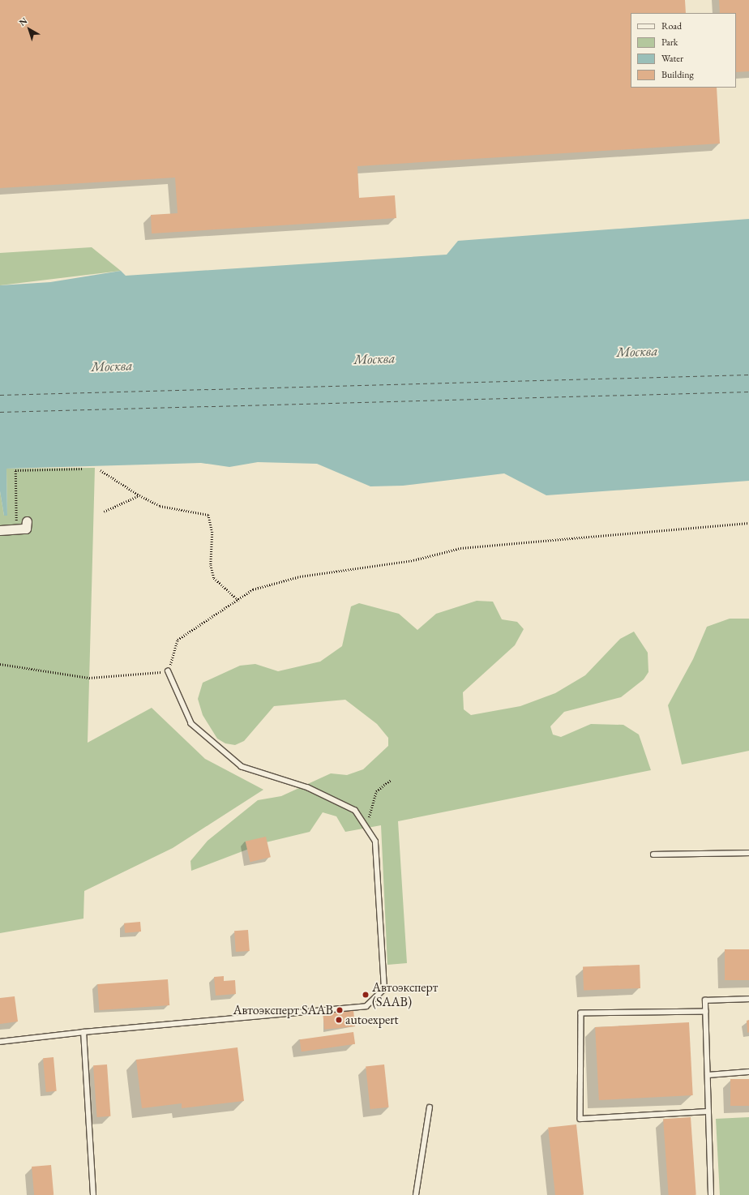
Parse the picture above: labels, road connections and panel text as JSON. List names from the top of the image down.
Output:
{
  "water": ["Москва"],
  "places": ["Автоэксперт (SAAB)", "Автоэксперт SAAB", "autoexpert"],
  "legend": [
    "Road",
    "Park",
    "Water",
    "Building"
  ],
  "north": "top left"
}
